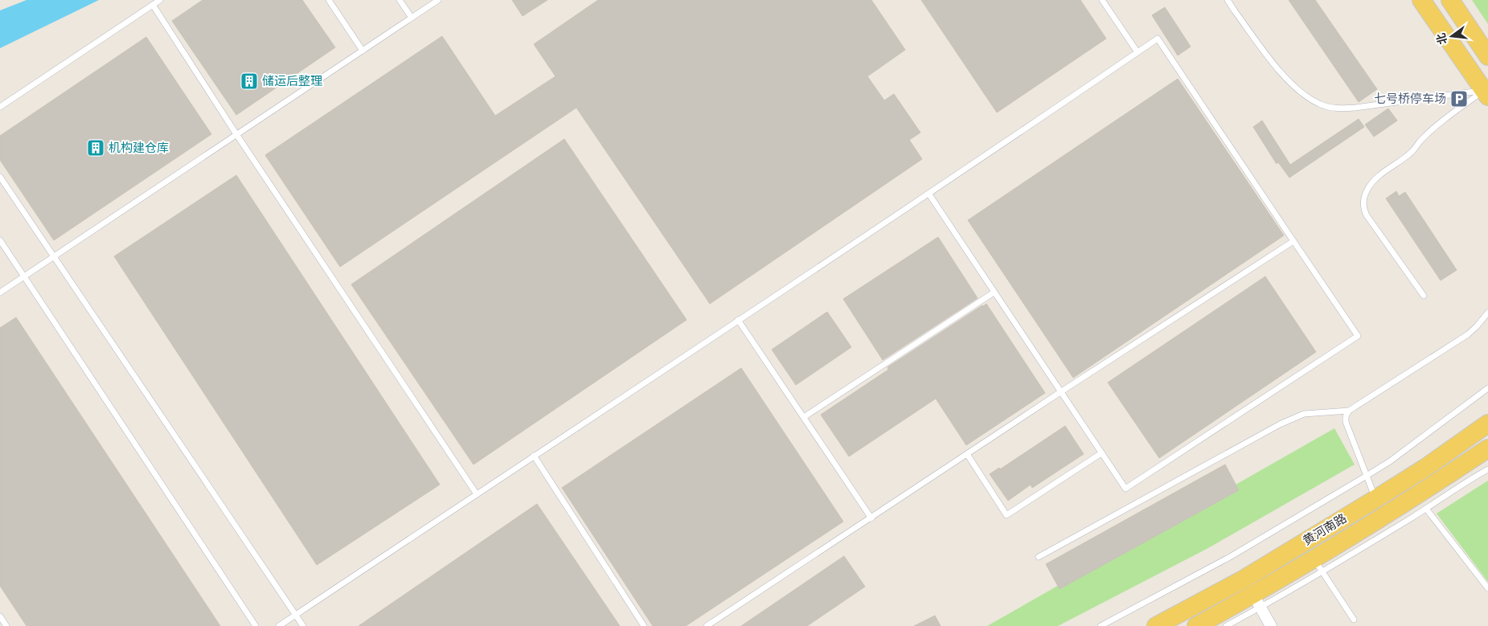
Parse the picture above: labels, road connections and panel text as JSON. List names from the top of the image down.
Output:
{
  "streets": {
    "main road": ["黄河南路"]
  },
  "places": {
    "building": ["储运后整理", "机构建仓库"],
    "parking": ["七号桥停车场"]
  },
  "north": "left"
}
